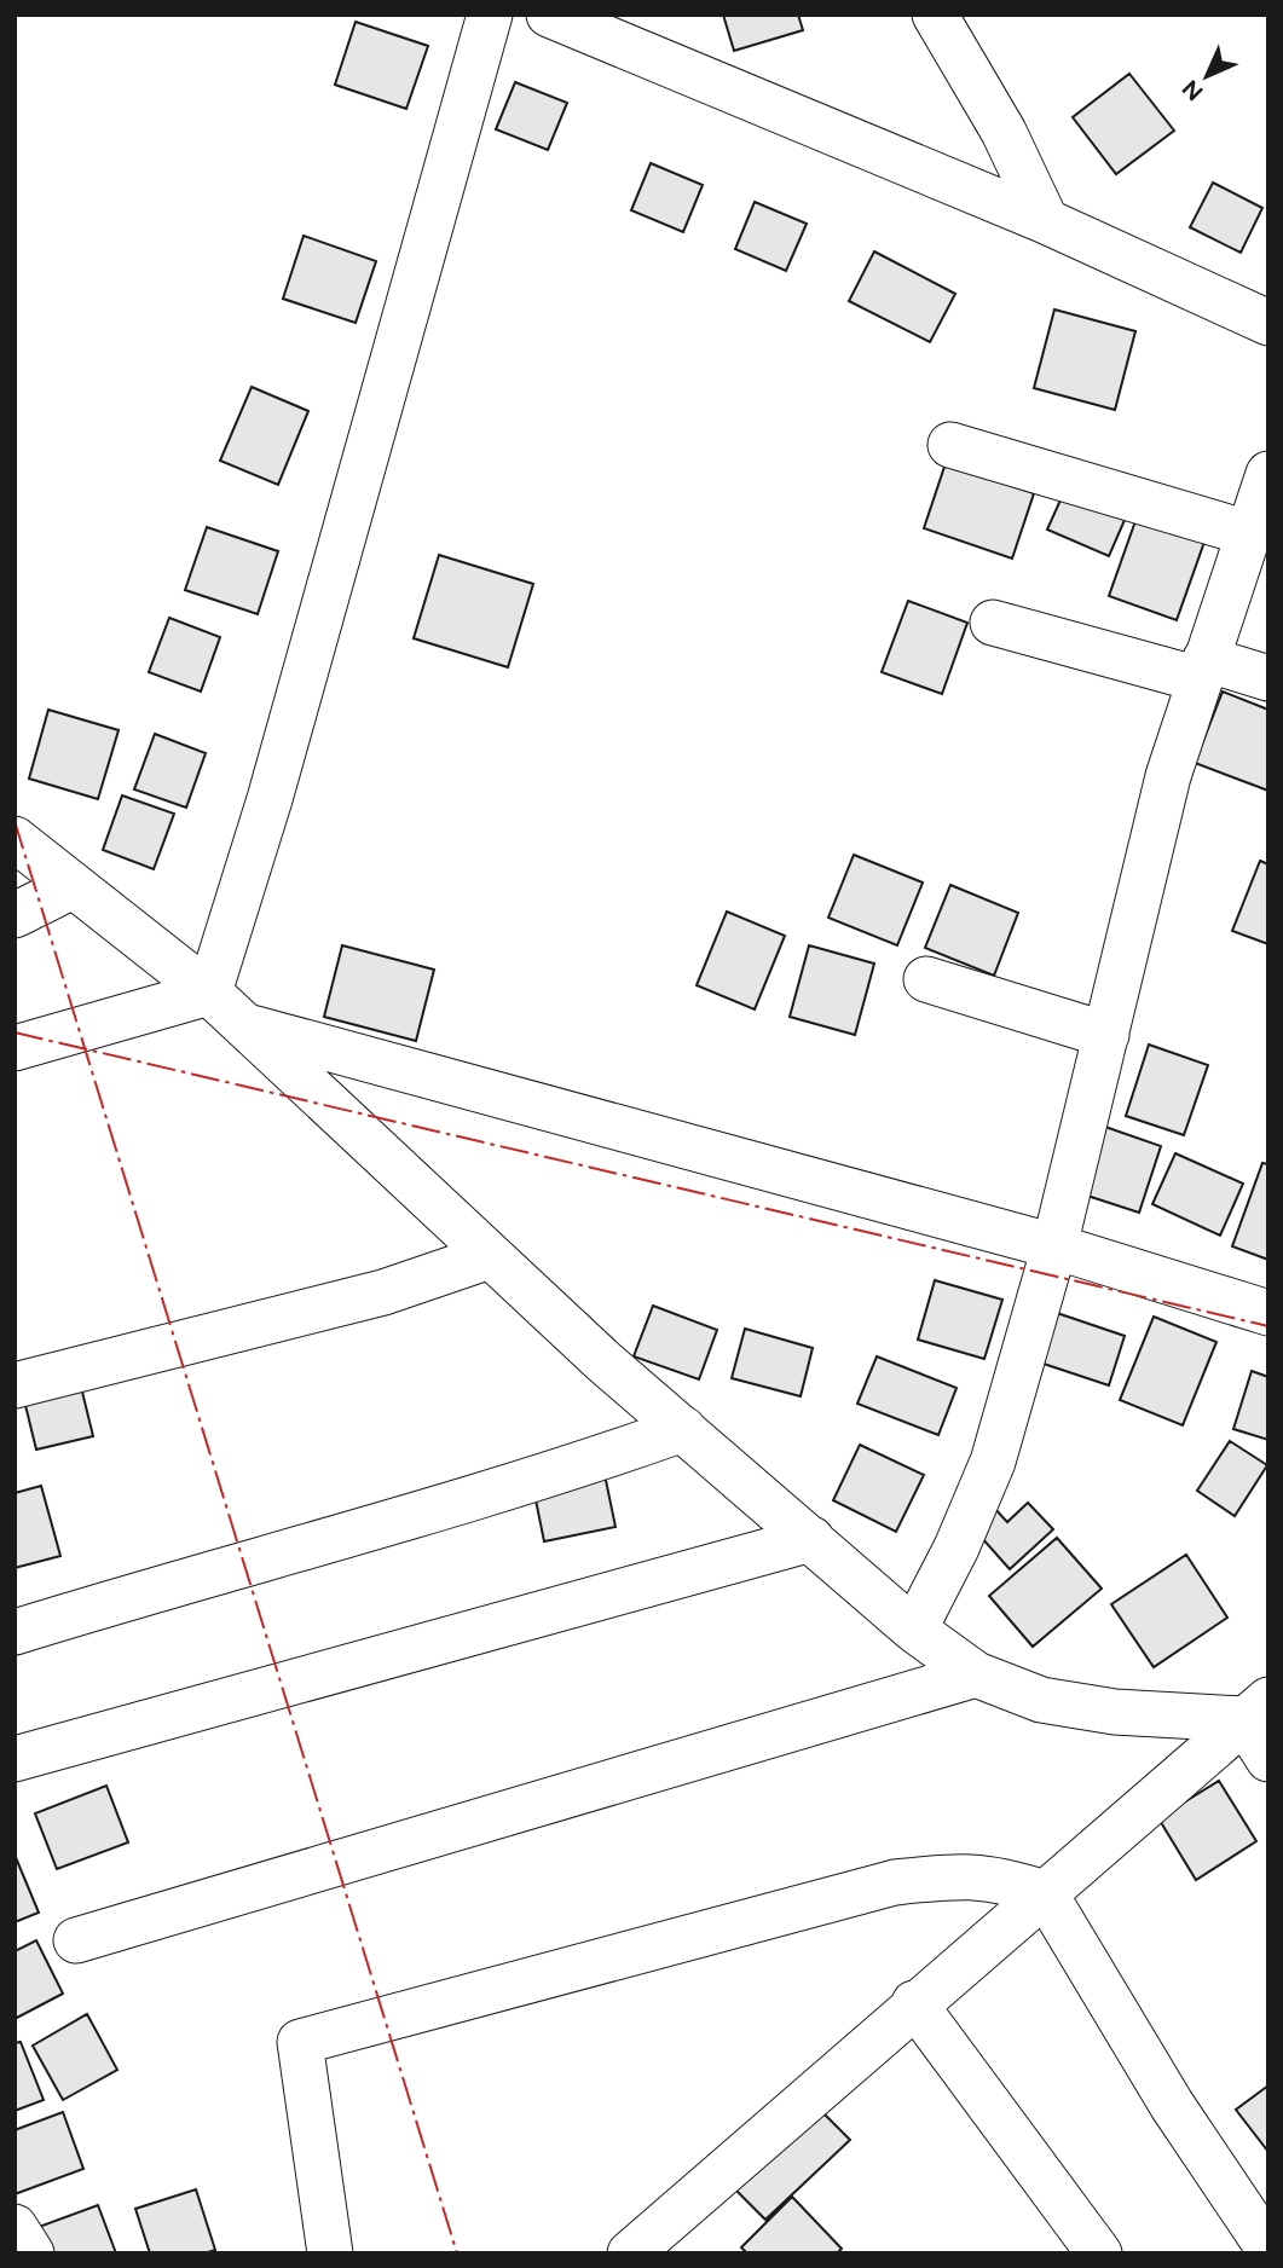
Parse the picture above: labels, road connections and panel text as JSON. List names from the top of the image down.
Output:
{
  "north": "bottom left"
}
